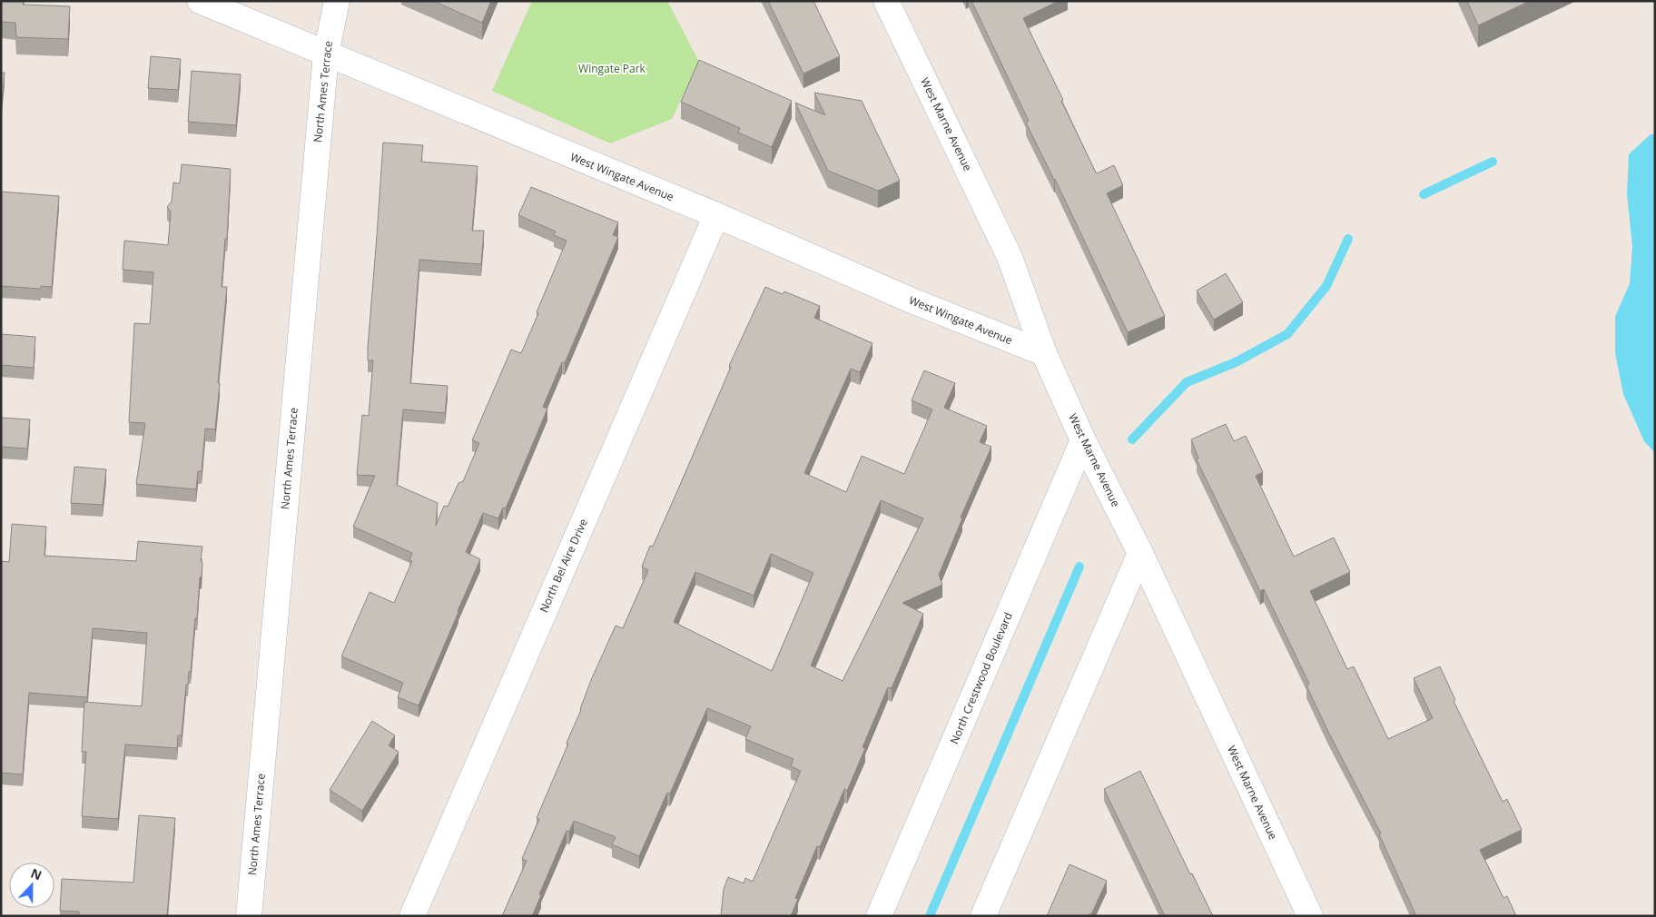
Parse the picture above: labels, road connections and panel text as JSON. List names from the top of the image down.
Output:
{
  "streets": {
    "street": [
      "North Ames Terrace",
      "West Marne Avenue",
      "West Wingate Avenue",
      "North Bel Aire Drive",
      "North Crestwood Boulevard"
    ]
  },
  "crossings": [
    ["North Ames Terrace", "West Wingate Avenue"],
    ["West Marne Avenue", "West Wingate Avenue"],
    ["West Marne Avenue", "North Crestwood Boulevard"],
    ["West Wingate Avenue", "North Bel Aire Drive"]
  ],
  "parks": ["Wingate Park"],
  "north": "top"
}
